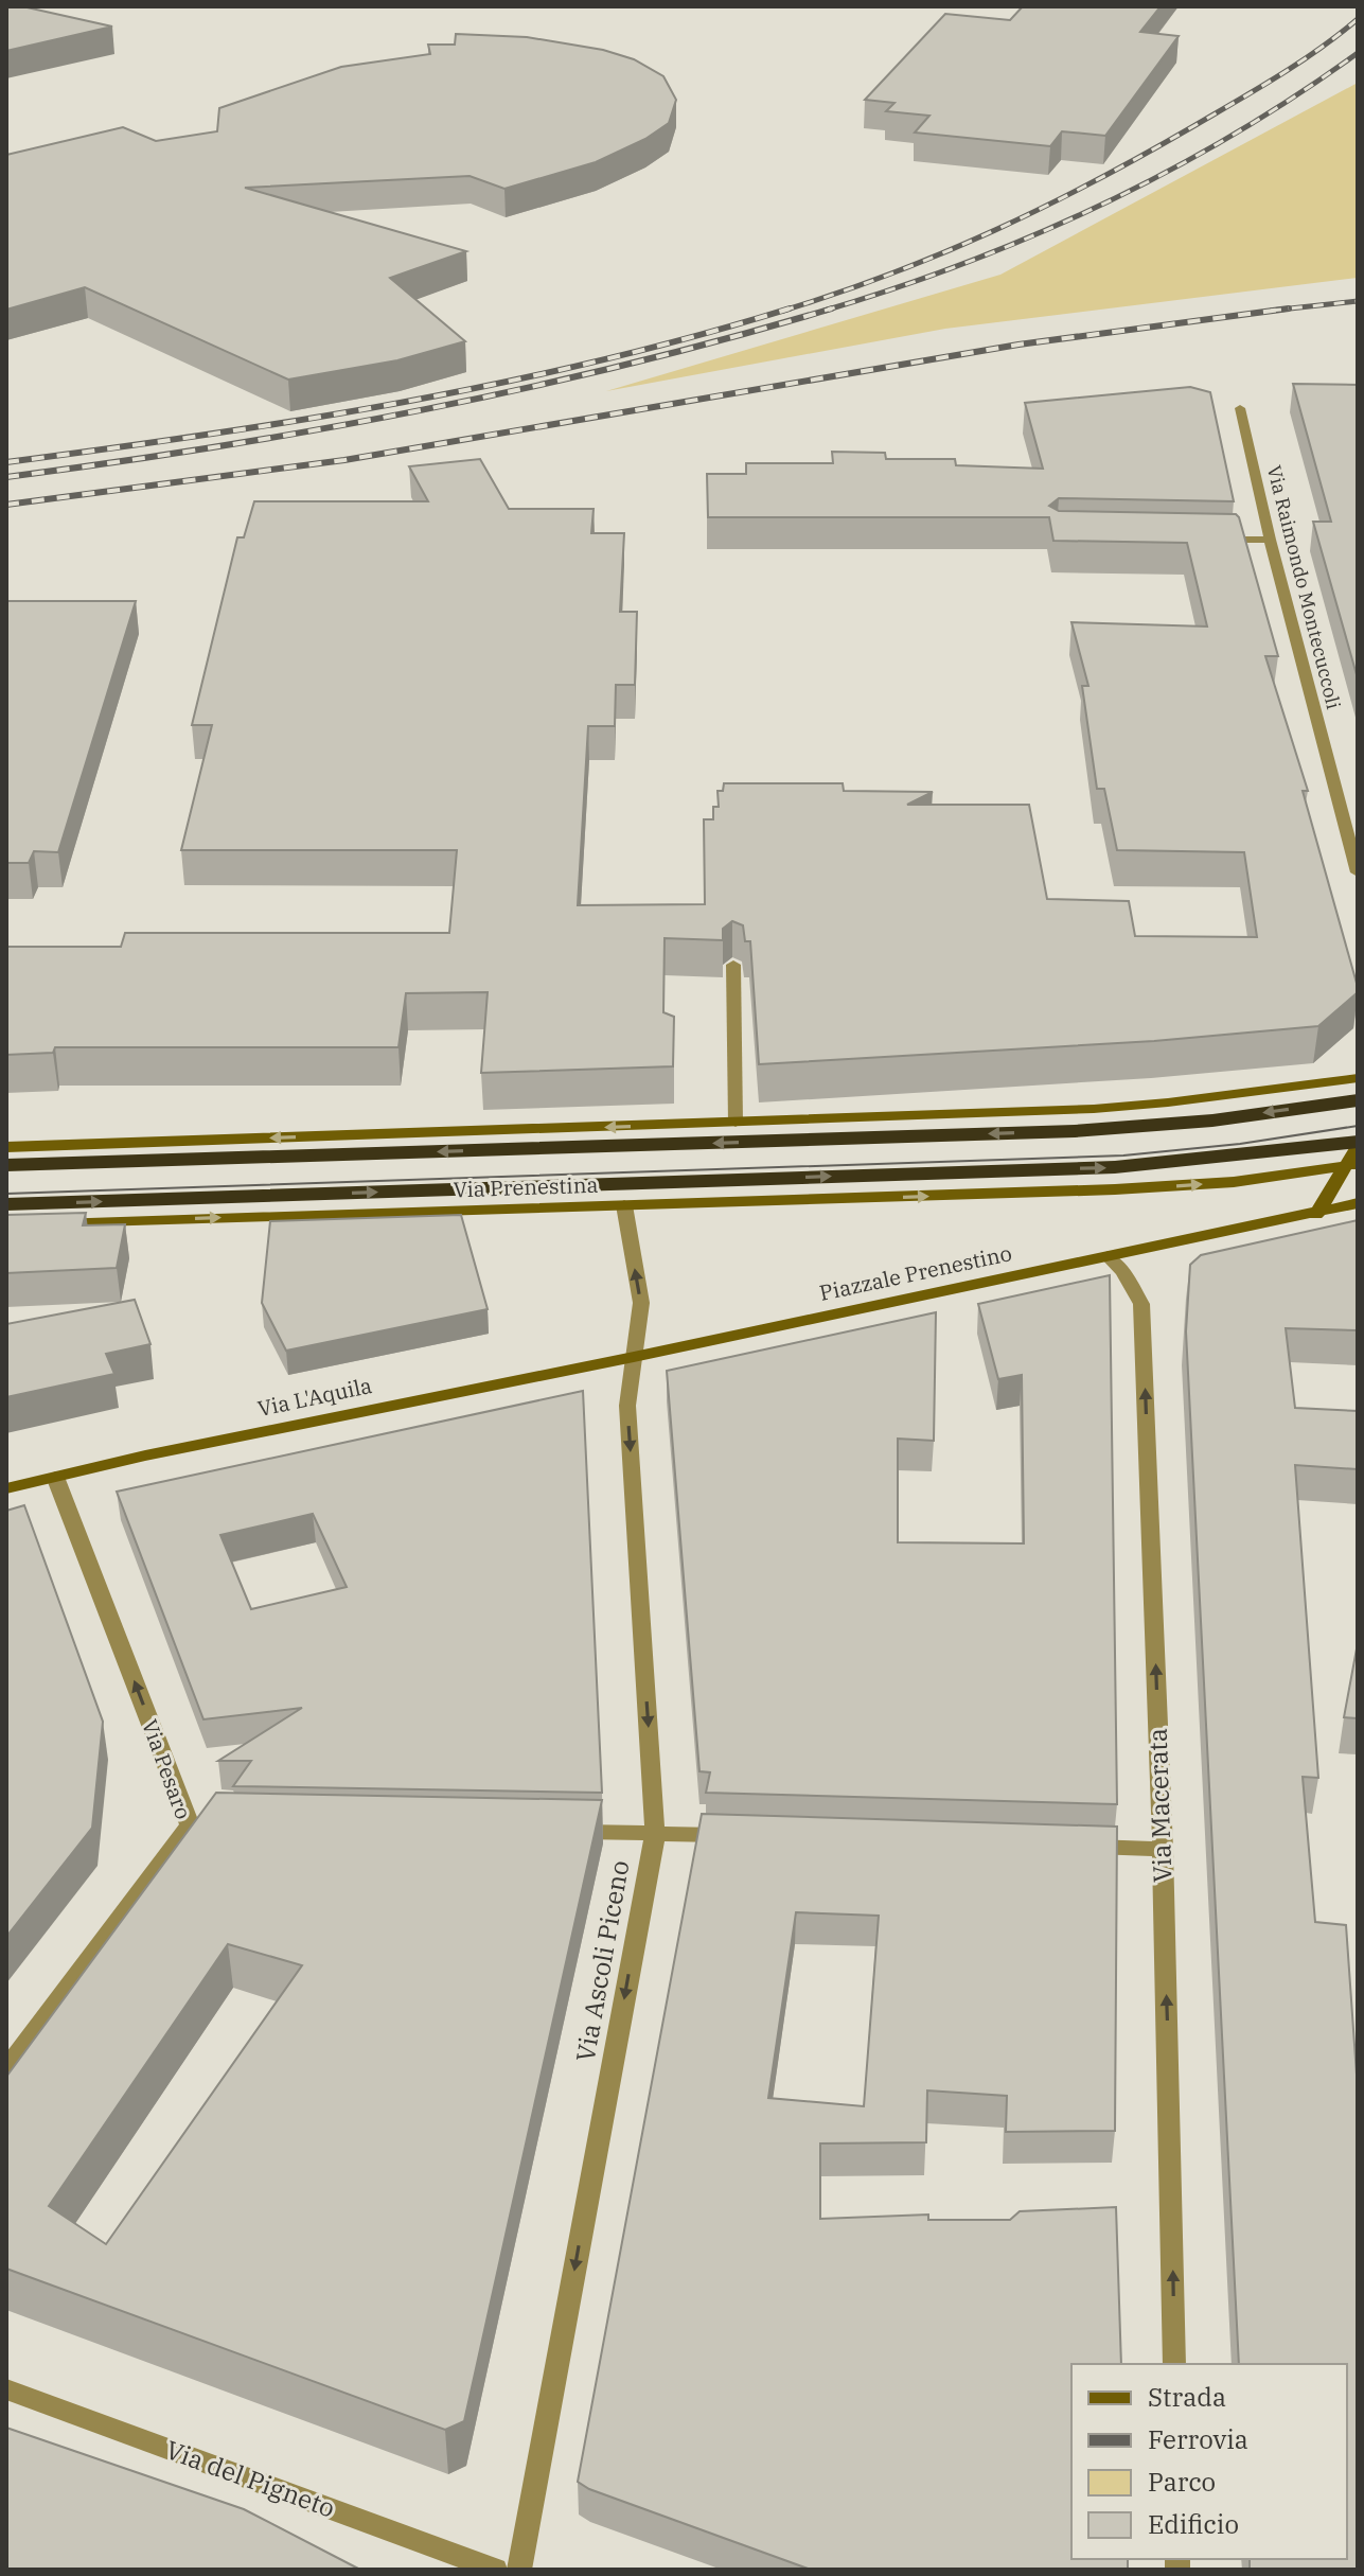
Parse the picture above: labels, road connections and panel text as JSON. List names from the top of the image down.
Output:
{
  "streets": {
    "main road": ["Via Prenestina", "Piazzale Prenestino", "Via L'Aquila"],
    "street": [
      "Via Raimondo Montecuccoli",
      "Via Pesaro",
      "Via Macerata",
      "Via Ascoli Piceno",
      "Via del Pigneto"
    ]
  },
  "crossings": [
    ["Piazzale Prenestino", "Via L'Aquila"],
    ["Piazzale Prenestino", "Via Macerata"],
    ["Piazzale Prenestino", "Via Ascoli Piceno"],
    ["Via L'Aquila", "Via Pesaro"],
    ["Via L'Aquila", "Via Ascoli Piceno"]
  ],
  "one_way": ["Via Pesaro", "Via Macerata", "Via Ascoli Piceno"],
  "legend": [
    "Strada",
    "Ferrovia",
    "Parco",
    "Edificio"
  ]
}
